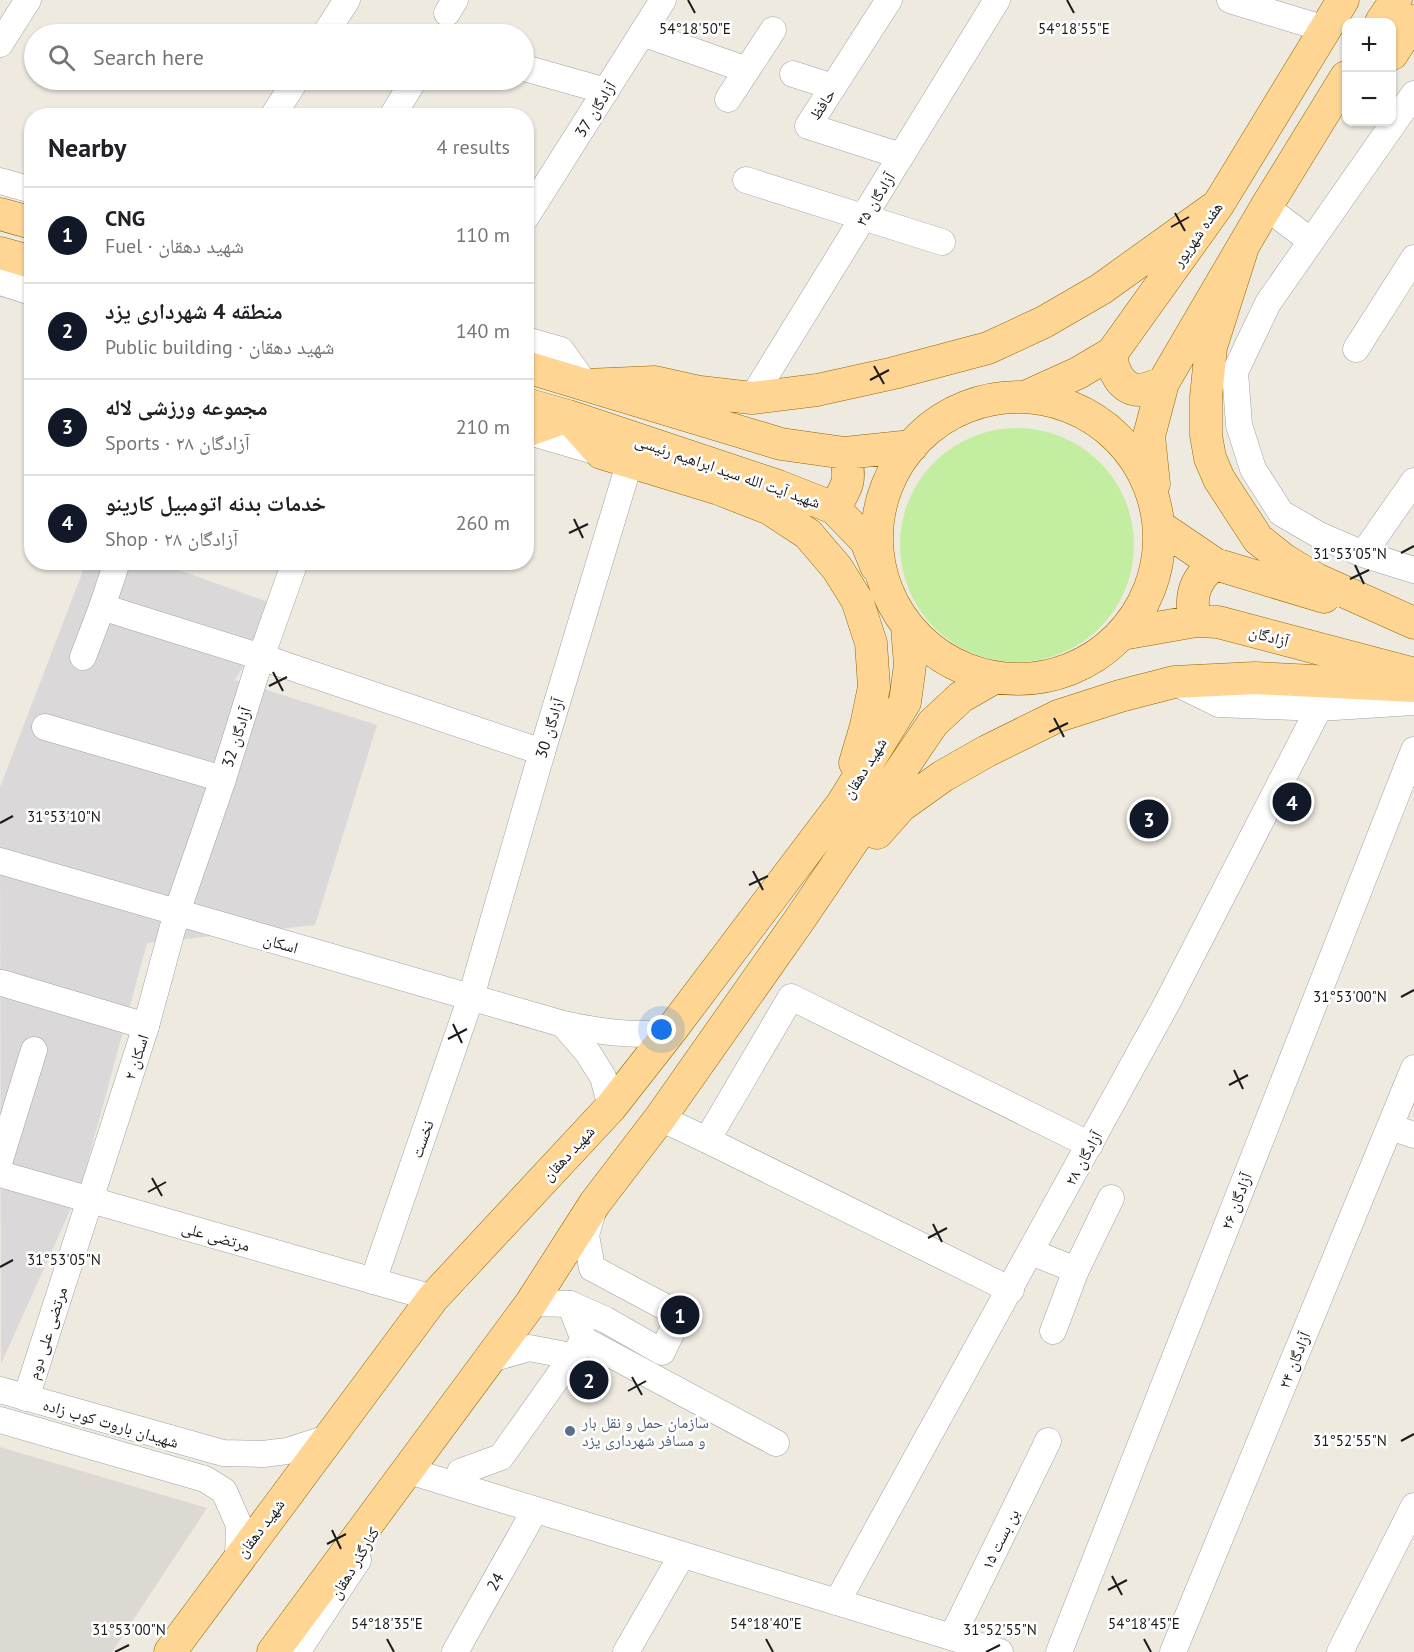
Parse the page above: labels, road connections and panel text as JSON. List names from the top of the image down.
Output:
{
  "streets": {
    "main road": [
      "هفده شهریور",
      "شهید آیت الله سید ابراهیم رئیسی",
      "آزادگان",
      "شهید دهقان"
    ],
    "street": [
      "حافظ",
      "آزادگان 37",
      "آزادگان ۳۵",
      "آزادگان 30",
      "آزادگان 32",
      "اسکان",
      "اسکان ۲",
      "نخست",
      "۲۸ آزادگان",
      "۲۶ آزادگان",
      "مرتضی علی",
      "مرتضی علی دوم",
      "۲۴ آزادگان",
      "شهیدان باروت کوب زاده",
      "بن بست ۱۵",
      "کنارگذر دهقان",
      "24"
    ]
  },
  "crossings": [
    ["حافظ", "آزادگان ۳۵"],
    ["آزادگان 30", "اسکان"],
    ["آزادگان 30", "نخست"],
    ["آزادگان 32", "اسکان"],
    ["آزادگان 32", "اسکان ۲"],
    ["شهید دهقان", "اسکان"],
    ["شهید دهقان", "مرتضی علی"],
    ["شهید دهقان", "شهیدان باروت کوب زاده"],
    ["شهید دهقان", "کنارگذر دهقان"],
    ["اسکان", "اسکان ۲"],
    ["اسکان", "نخست"],
    ["اسکان ۲", "مرتضی علی"],
    ["اسکان ۲", "مرتضی علی دوم"],
    ["نخست", "مرتضی علی"],
    ["مرتضی علی", "مرتضی علی دوم"],
    ["مرتضی علی دوم", "شهیدان باروت کوب زاده"]
  ],
  "places": ["سازمان حمل و نقل بار و مسافر شهرداری یزد"],
  "page": {
    "map_buttons": ["+", "−"],
    "search": "Search here",
    "heading": ["Nearby", "4 results"],
    "list": [
      {
        "mark": "1",
        "name": "CNG",
        "note": "Fuel · شهید دهقان",
        "value": "110 m"
      },
      {
        "mark": "2",
        "name": "منطقه 4 شهرداری یزد",
        "note": "Public building · شهید دهقان",
        "value": "140 m"
      },
      {
        "mark": "3",
        "name": "مجموعه ورزشی لاله",
        "note": "Sports · ۲۸ آزادگان",
        "value": "210 m"
      },
      {
        "mark": "4",
        "name": "خدمات بدنه اتومبیل کارینو",
        "note": "Shop · ۲۸ آزادگان",
        "value": "260 m"
      }
    ],
    "pins": [
      "4",
      "3",
      "1",
      "2"
    ]
  },
  "coordinates": [
    "54°18'50\"E",
    "54°18'55\"E",
    "31°53'05\"N",
    "31°53'10\"N",
    "31°53'00\"N",
    "31°52'55\"N",
    "54°18'35\"E",
    "54°18'40\"E",
    "54°18'45\"E"
  ]
}
